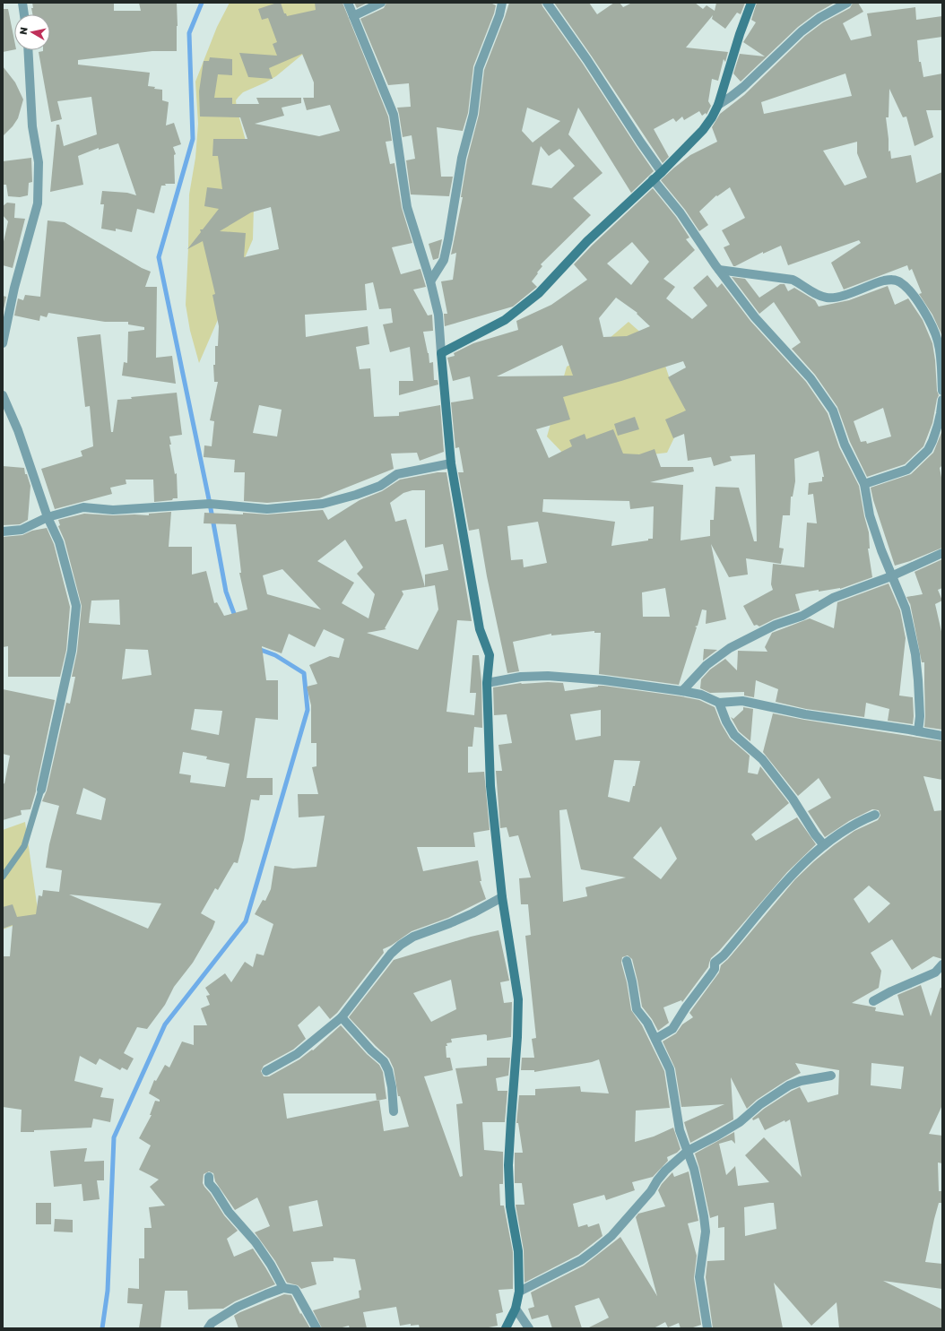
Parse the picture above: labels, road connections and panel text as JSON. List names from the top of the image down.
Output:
{
  "north": "left"
}
